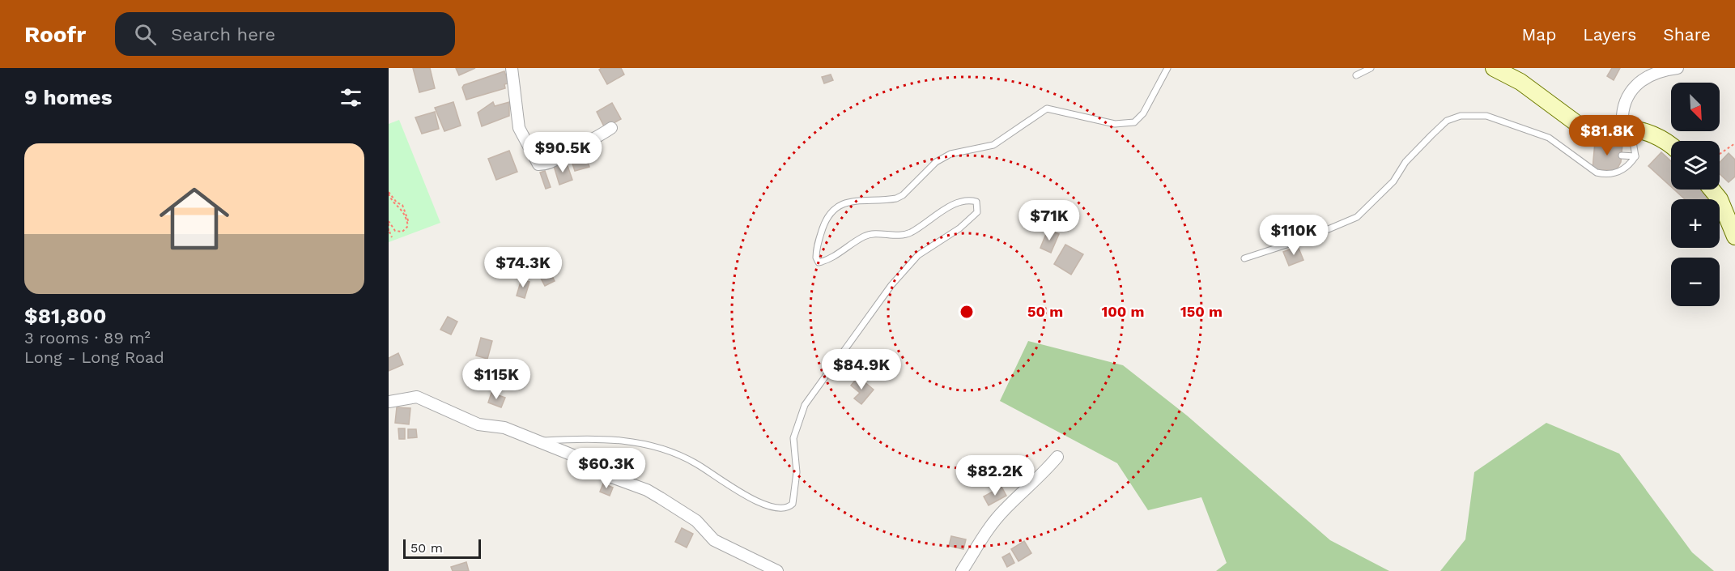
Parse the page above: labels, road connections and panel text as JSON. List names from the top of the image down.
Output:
{
  "scale_bar": "50 m",
  "north": "bottom right",
  "page": {
    "header": "Roofr",
    "search": "Search here",
    "nav": ["Map", "Layers", "Share"],
    "heading": "9 homes",
    "map_buttons": ["+", "−"],
    "price": [
      "$81.8K",
      "$90.5K",
      "$71K",
      "$110K",
      "$74.3K",
      "$84.9K",
      "$115K",
      "$60.3K",
      "$82.2K"
    ],
    "list": [
      {
        "name": "$81,800",
        "note": "3 rooms · 89 m² · Long - Long Road"
      }
    ],
    "scale": "50 m"
  },
  "rings": ["50 m", "100 m", "150 m"]
}
